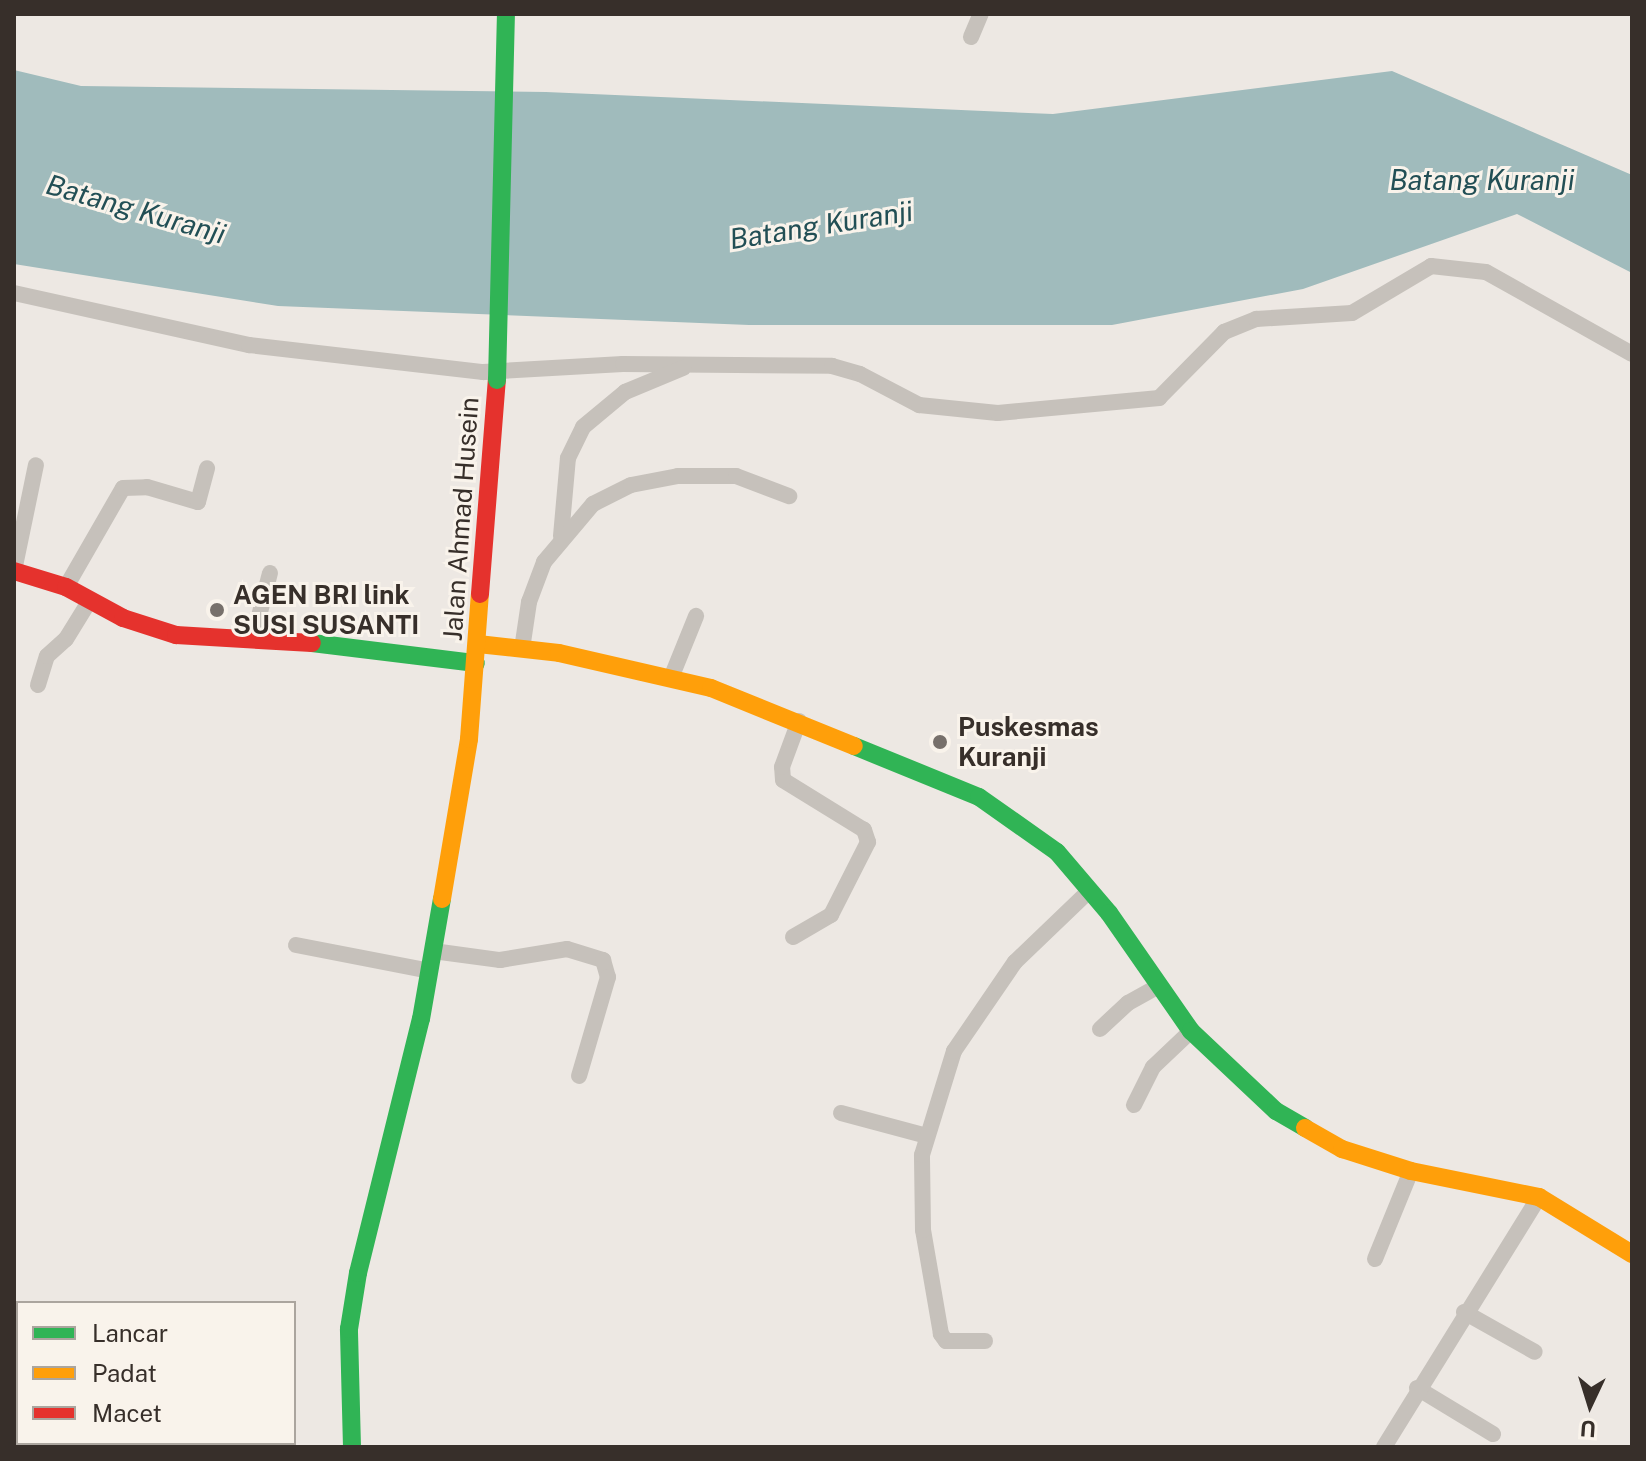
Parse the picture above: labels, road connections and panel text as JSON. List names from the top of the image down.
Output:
{
  "streets": {
    "street": ["Jalan Ahmad Husein"]
  },
  "water": ["Batang Kuranji"],
  "places": ["AGEN BRI link SUSI SUSANTI", "Puskesmas Kuranji"],
  "legend": ["Lancar", "Padat", "Macet"],
  "north": "bottom"
}
